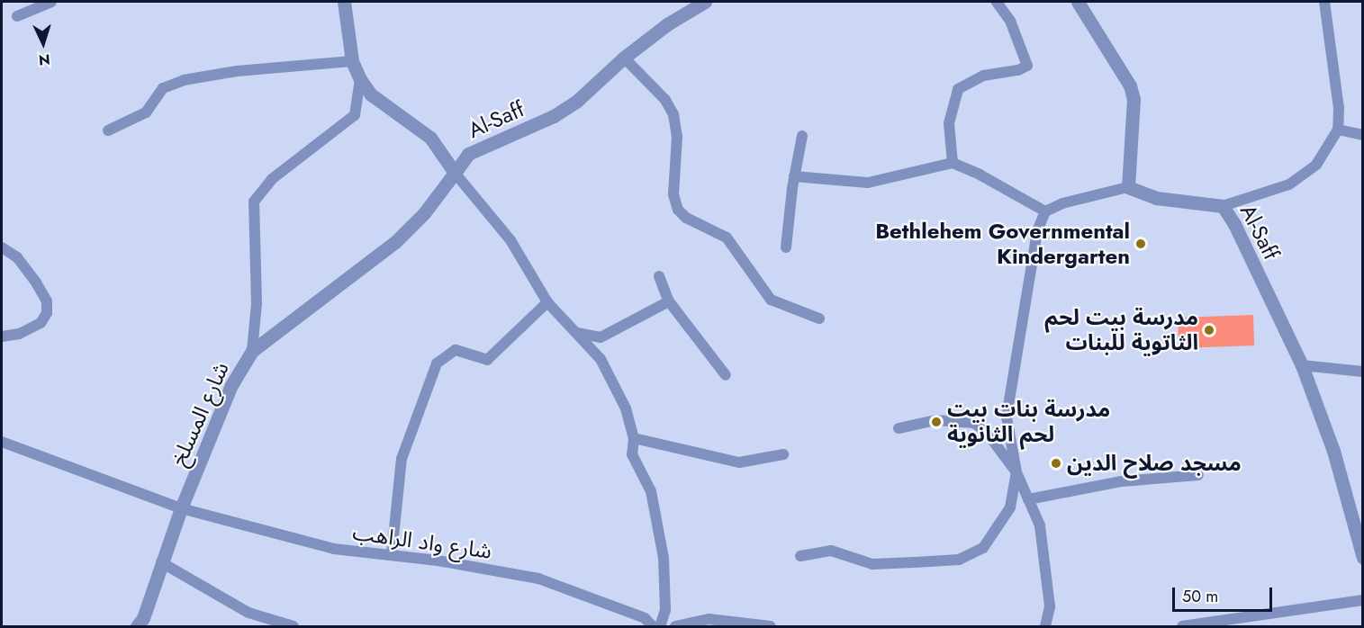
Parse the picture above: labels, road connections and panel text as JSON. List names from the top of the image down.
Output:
{
  "streets": {
    "street": ["Al-Saff", "شارع المسلخ", "شارع واد الراهب"]
  },
  "crossings": [
    ["Al-Saff", "شارع المسلخ"],
    ["شارع المسلخ", "شارع واد الراهب"]
  ],
  "places": [
    "Bethlehem Governmental Kindergarten",
    "مدرسة بيت لحم الثاتوية للبنات",
    "مدرسة بنات بيت لحم الثانوية",
    "مسجد صلاح الدين"
  ],
  "scale_bar": "50 m",
  "north": "bottom"
}
